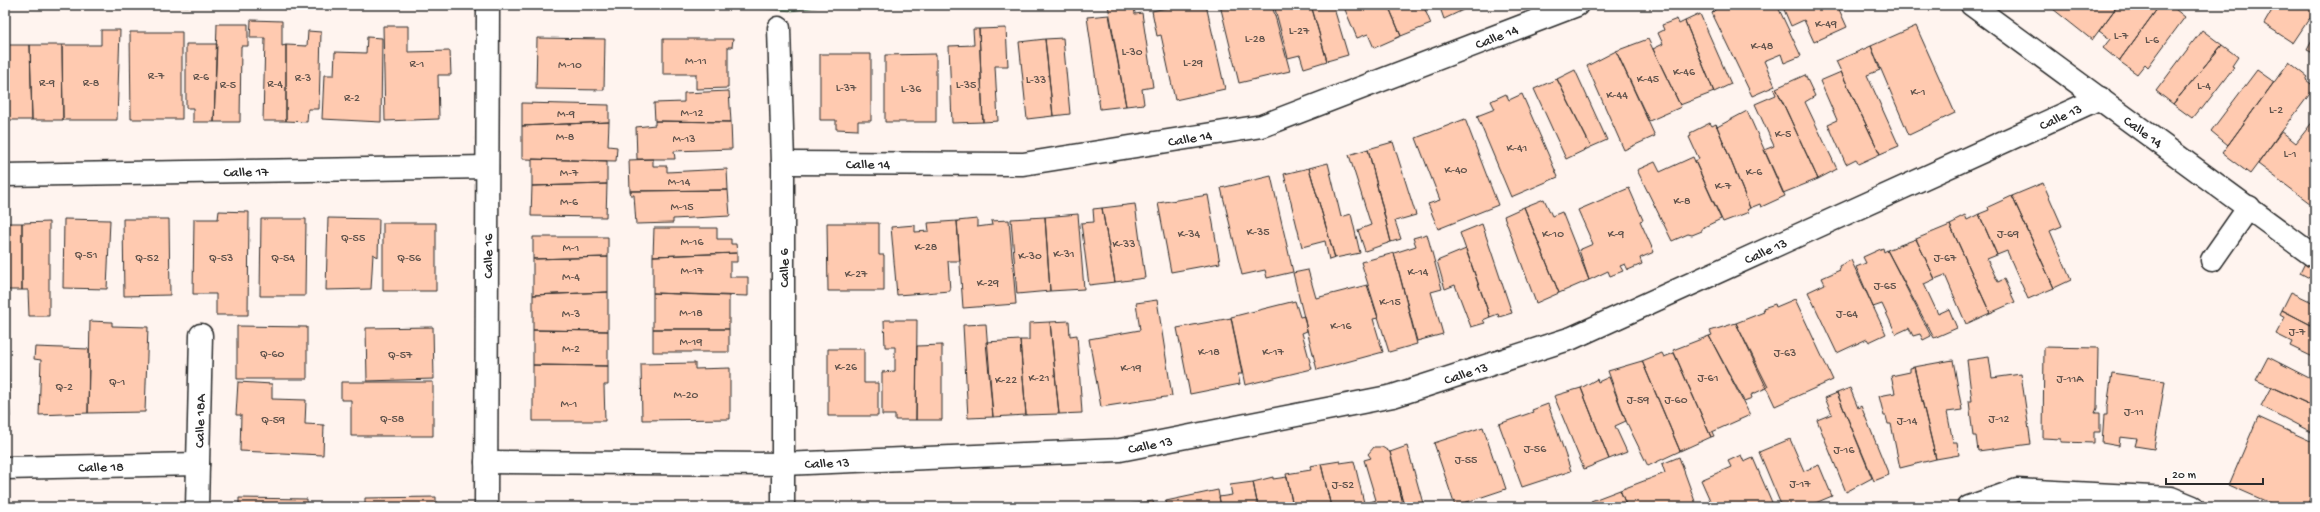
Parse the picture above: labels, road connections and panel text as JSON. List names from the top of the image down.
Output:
{
  "streets": {
    "street": [
      "Calle 14",
      "Calle 13",
      "Calle 17",
      "Calle 16",
      "Calle 6",
      "Calle 18A",
      "Calle 18"
    ]
  },
  "crossings": [
    ["Calle 14", "Calle 13"],
    ["Calle 14", "Calle 6"],
    ["Calle 13", "Calle 16"],
    ["Calle 13", "Calle 6"],
    ["Calle 17", "Calle 16"],
    ["Calle 18A", "Calle 18"]
  ],
  "house_numbers": [
    "K-49",
    "L-27",
    "L-7",
    "L-28",
    "L-6",
    "K-48",
    "L-30",
    "M-11",
    "L-29",
    "R-1",
    "M-10",
    "K-46",
    "R-7",
    "R-6",
    "R-3",
    "K-45",
    "L-33",
    "R-9",
    "R-8",
    "R-4",
    "R-5",
    "L-35",
    "L-4",
    "L-37",
    "L-36",
    "K-1",
    "K-44",
    "R-2",
    "L-2",
    "M-12",
    "M-9",
    "K-5",
    "M-8",
    "M-13",
    "K-41",
    "L-1",
    "K-40",
    "K-6",
    "M-7",
    "M-14",
    "K-7",
    "K-8",
    "M-6",
    "M-15",
    "K-35",
    "K-34",
    "K-10",
    "K-9",
    "J-69",
    "Q-55",
    "M-16",
    "K-33",
    "K-28",
    "M-1",
    "K-31",
    "Q-51",
    "K-30",
    "Q-52",
    "Q-53",
    "Q-54",
    "Q-56",
    "J-67",
    "M-17",
    "K-14",
    "K-27",
    "M-4",
    "K-29",
    "J-65",
    "K-15",
    "M-18",
    "M-3",
    "J-64",
    "K-16",
    "J-7",
    "M-19",
    "M-2",
    "K-18",
    "K-17",
    "J-63",
    "Q-60",
    "Q-57",
    "K-26",
    "K-19",
    "K-21",
    "J-61",
    "J-11A",
    "K-22",
    "Q-1",
    "Q-2",
    "M-20",
    "J-59",
    "J-60",
    "M-1",
    "J-11",
    "Q-58",
    "J-12",
    "Q-59",
    "J-14",
    "J-56",
    "J-16",
    "J-55",
    "J-17",
    "J-52"
  ],
  "scale_bar": "20 m"
}
